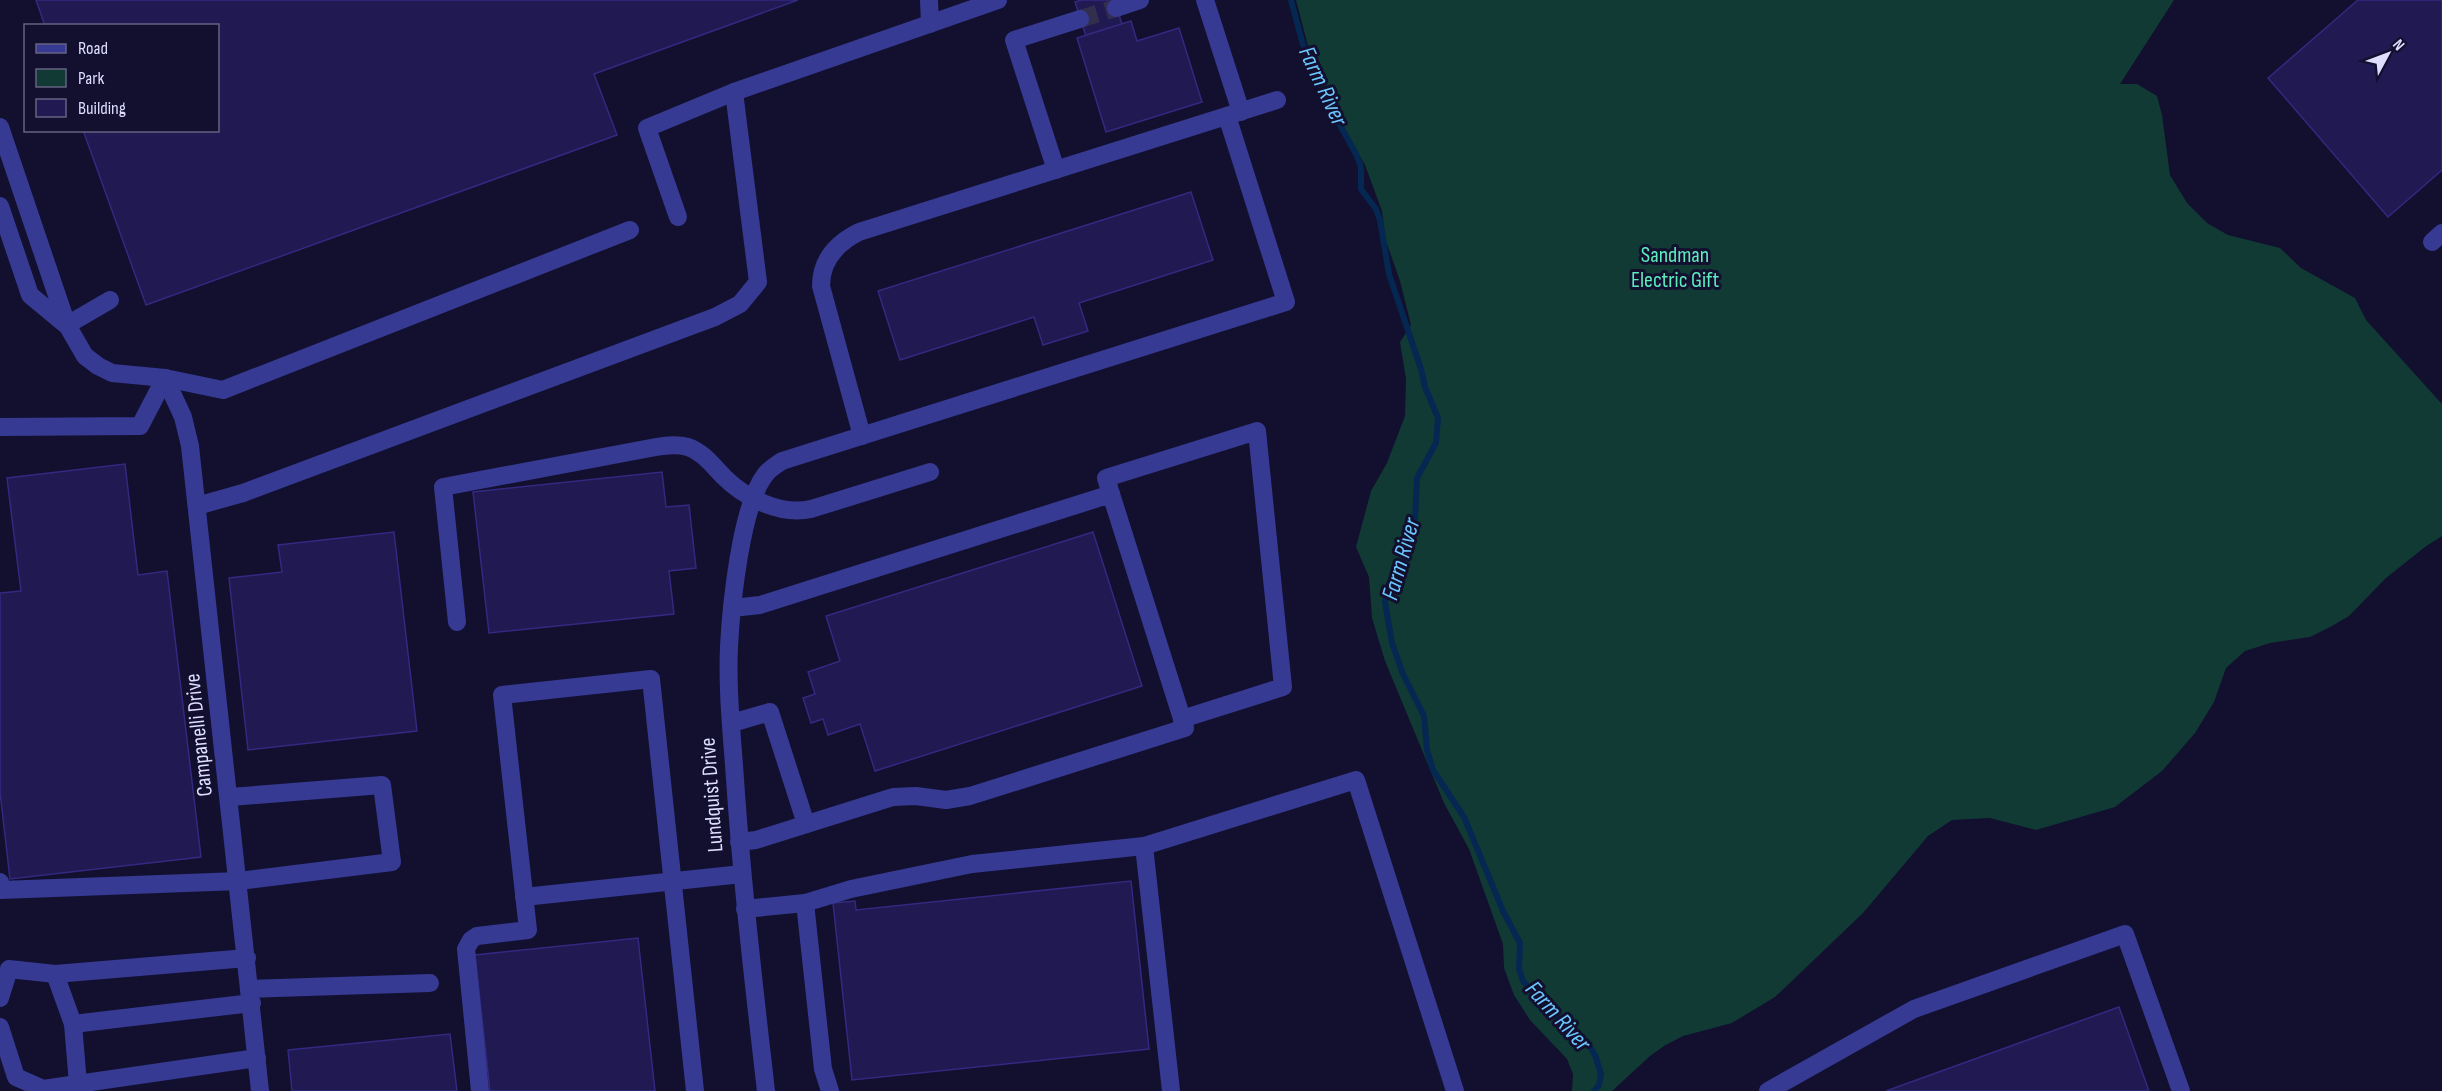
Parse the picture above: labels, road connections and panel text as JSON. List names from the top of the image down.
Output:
{
  "streets": {
    "street": ["Campanelli Drive", "Lundquist Drive"]
  },
  "water": ["Farm River"],
  "parks": ["Sandman Electric Gift"],
  "legend": ["Road", "Park", "Building"],
  "north": "top right"
}
